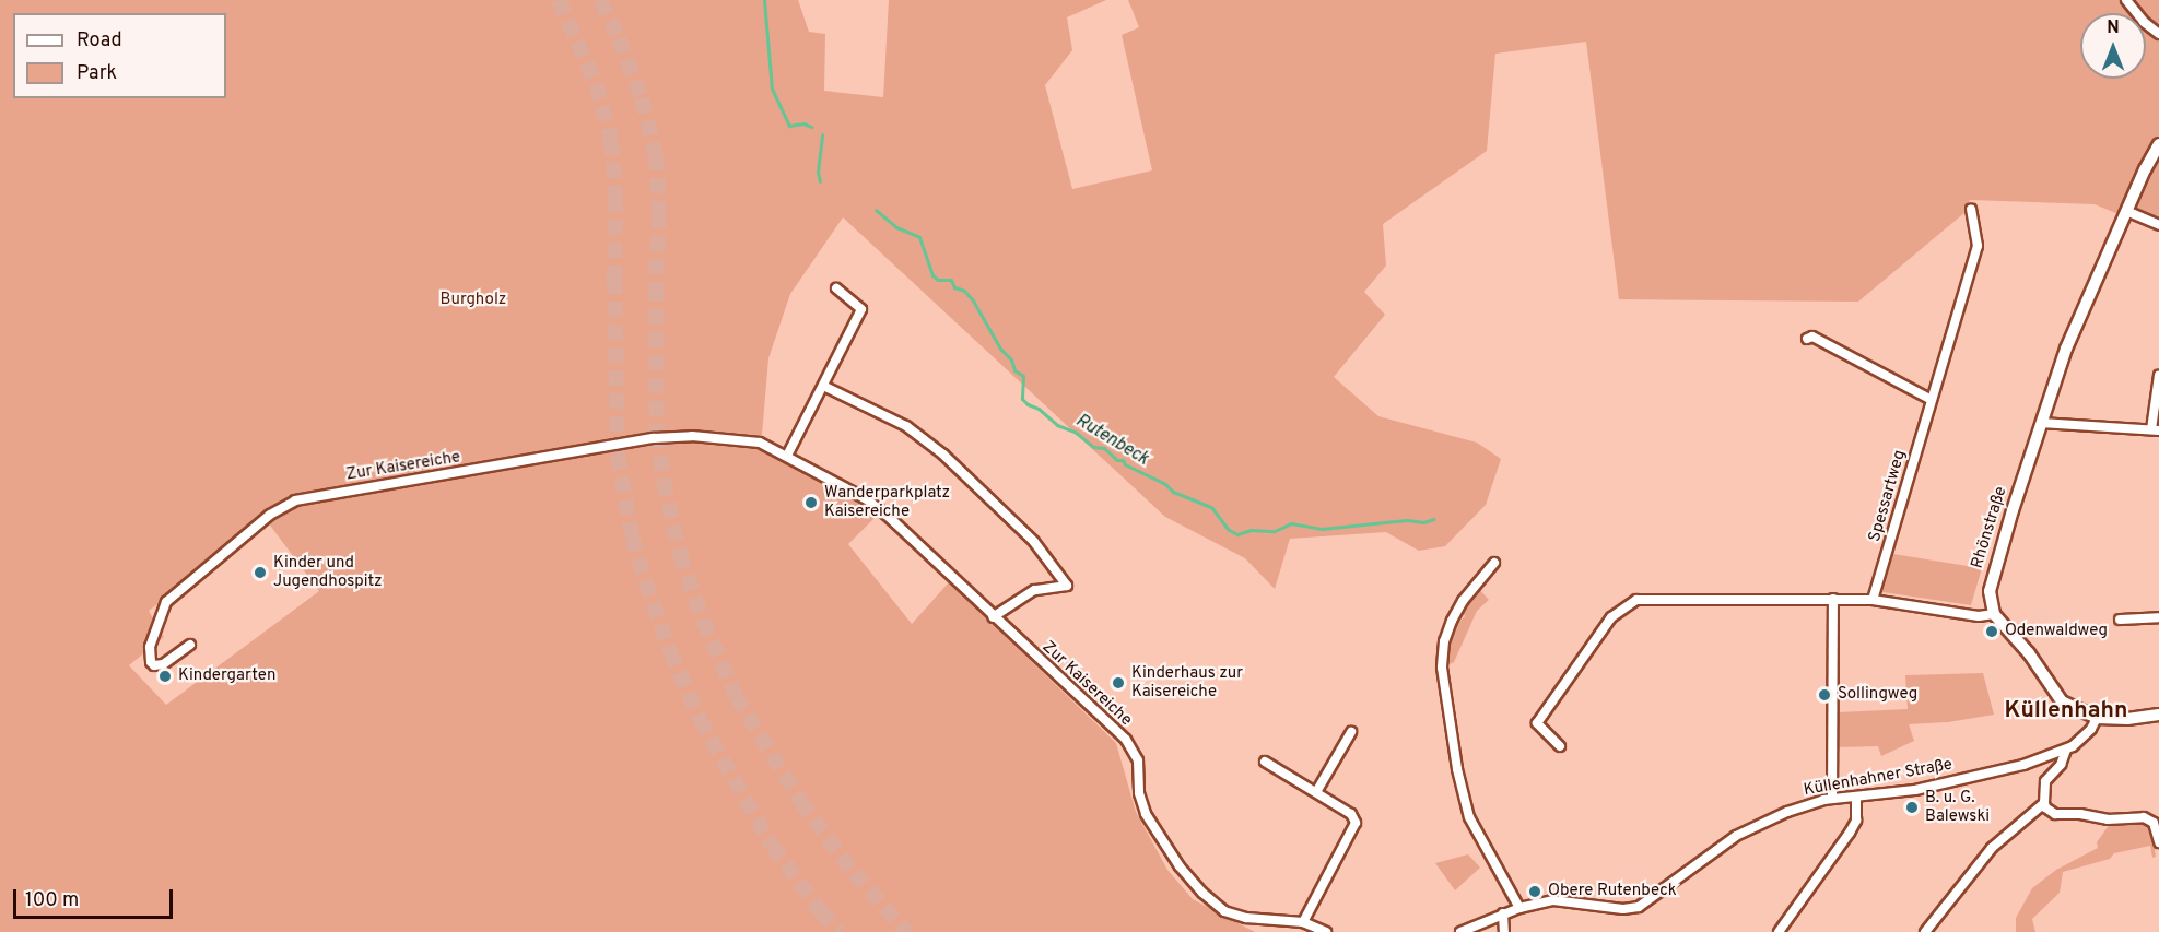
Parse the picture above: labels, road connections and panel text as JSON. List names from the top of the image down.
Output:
{
  "streets": {
    "street": [
      "Zur Kaisereiche",
      "Spessartweg",
      "Rhönstraße",
      "Küllenhahner Straße"
    ]
  },
  "districts": ["Küllenhahn"],
  "water": ["Rutenbeck"],
  "parks": ["Burgholz"],
  "places": [
    "Wanderparkplatz Kaisereiche",
    "Kinder und Jugendhospitz",
    "Odenwaldweg",
    "Kindergarten",
    "Kinderhaus zur Kaisereiche",
    "Sollingweg",
    "B. u. G. Balewski",
    "Obere Rutenbeck"
  ],
  "legend": ["Road", "Park"],
  "scale_bar": "100 m",
  "north": "top"
}
